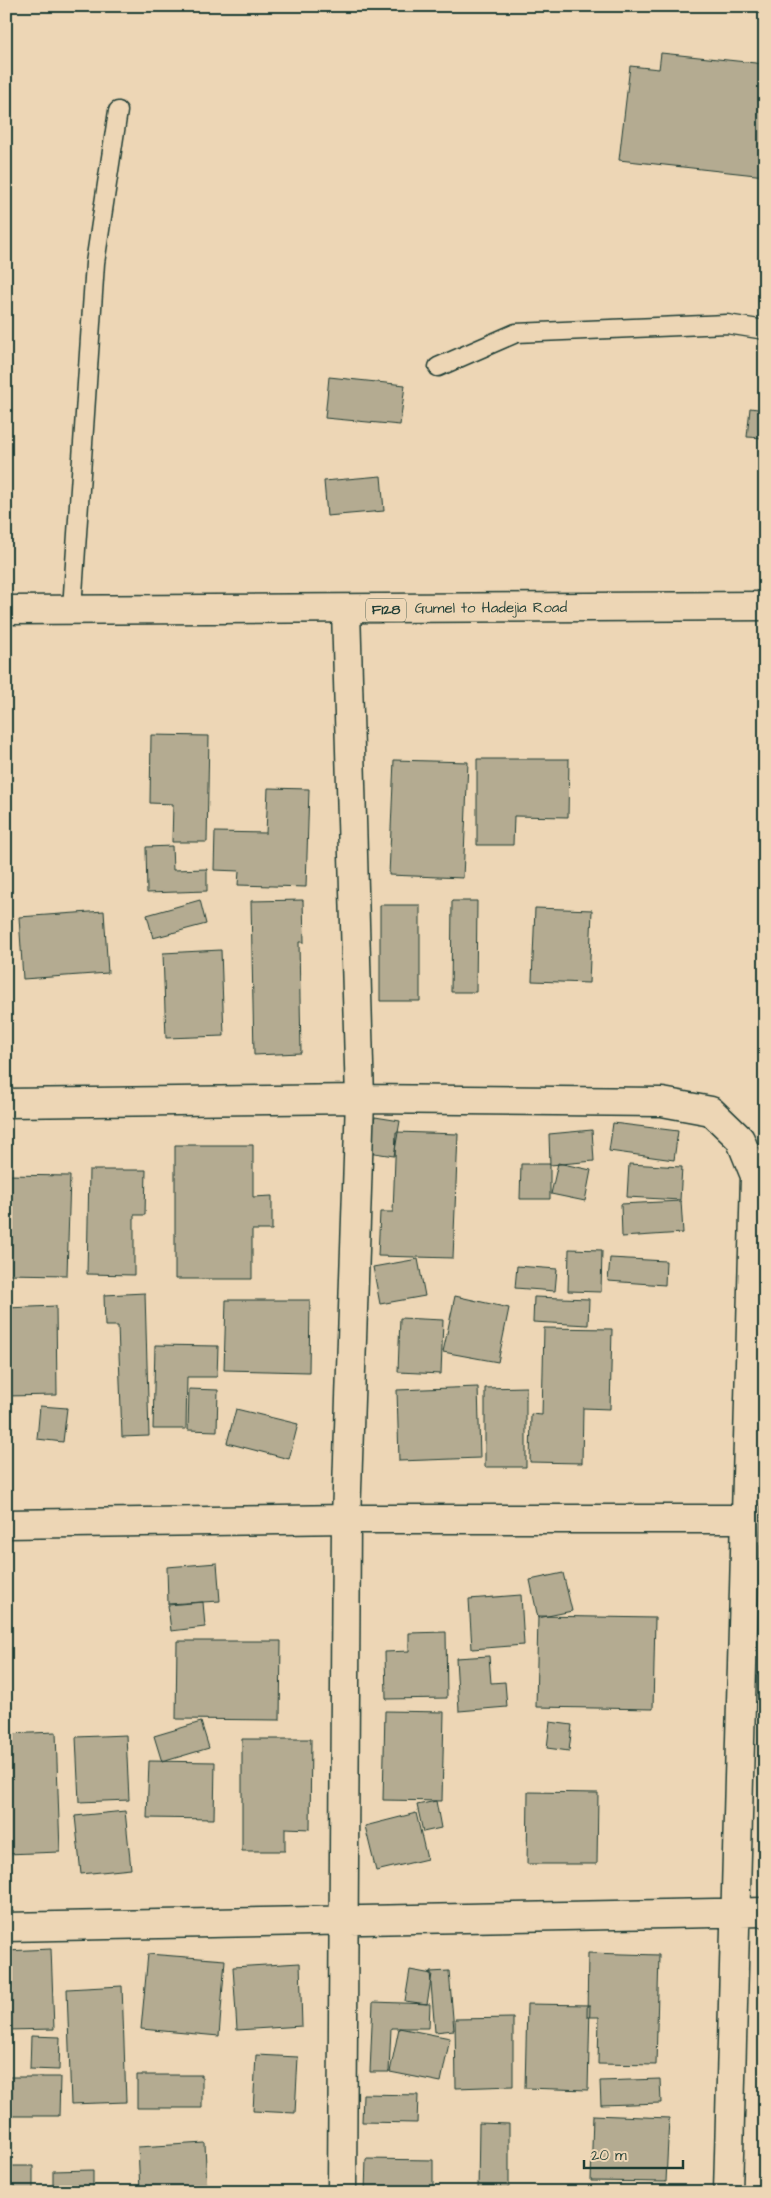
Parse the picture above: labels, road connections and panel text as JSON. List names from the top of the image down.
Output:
{
  "streets": {
    "street": ["Gumel to Hadejia Road", "F128"]
  },
  "scale_bar": "20 m"
}
